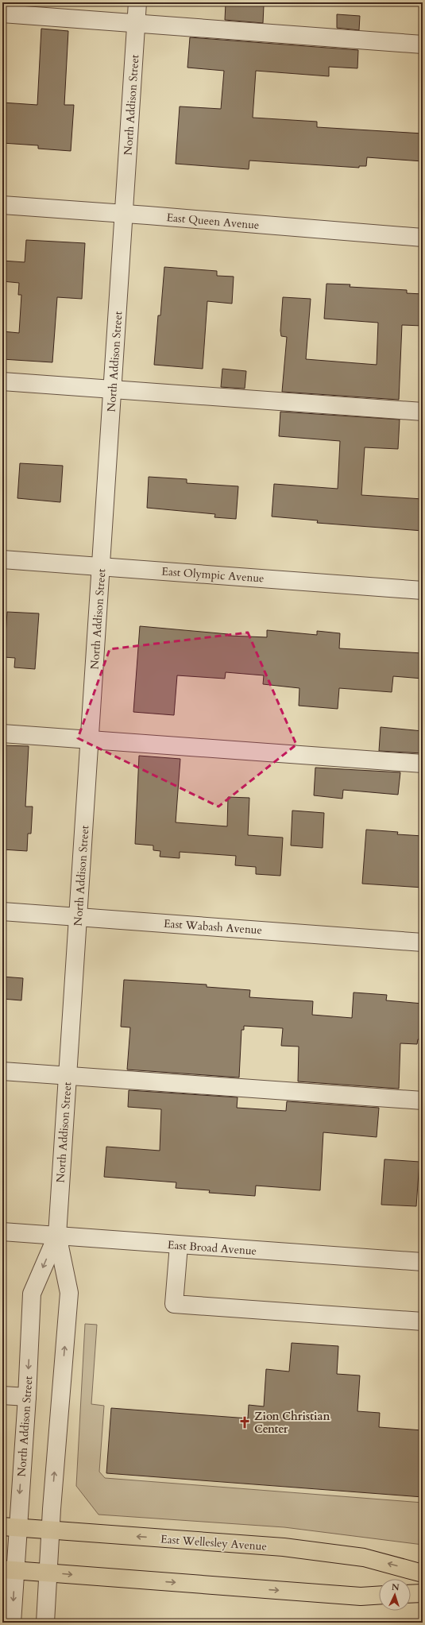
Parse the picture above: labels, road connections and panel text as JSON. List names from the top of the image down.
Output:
{
  "streets": {
    "main road": ["East Wellesley Avenue"],
    "street": [
      "North Addison Street",
      "East Queen Avenue",
      "East Olympic Avenue",
      "East Wabash Avenue",
      "East Broad Avenue"
    ]
  },
  "crossings": [
    ["North Addison Street", "East Queen Avenue"],
    ["North Addison Street", "East Olympic Avenue"],
    ["North Addison Street", "East Wabash Avenue"],
    ["North Addison Street", "East Broad Avenue"],
    ["North Addison Street", "East Wellesley Avenue"]
  ],
  "places": {
    "church": ["Zion Christian Center"]
  },
  "north": "top"
}
